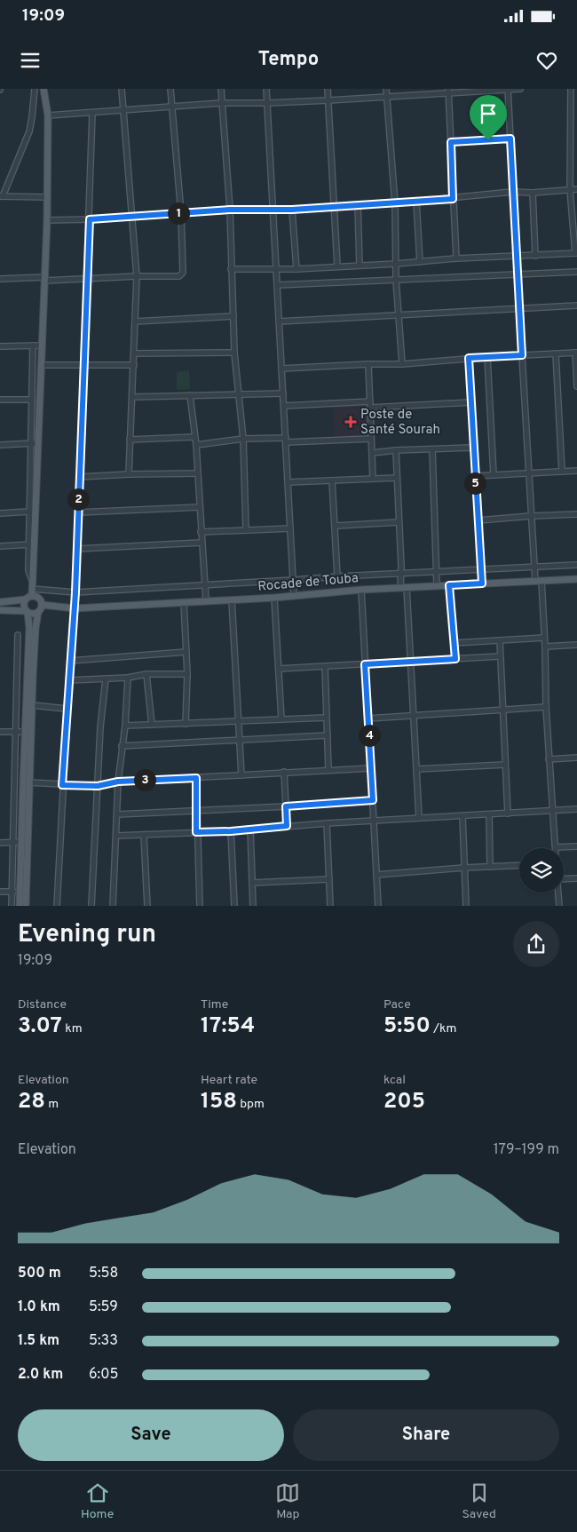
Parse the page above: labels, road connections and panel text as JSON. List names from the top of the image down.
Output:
{
  "streets": {
    "main road": ["Rocade de Touba"]
  },
  "places": {
    "health": ["Poste de Santé Sourah"]
  },
  "page": {
    "status": "19:09",
    "header": "Tempo",
    "pins": [
      "1",
      "5",
      "2",
      "4",
      "3"
    ],
    "heading": ["Evening run", "19:09"],
    "stats": [
      ["Distance", "3.07 km"],
      ["Time", "17:54"],
      ["Pace", "5:50 /km"],
      ["Elevation", "28 m"],
      ["Heart rate", "158 bpm"],
      ["kcal", "205"]
    ],
    "chart": ["Elevation", "179–199 m"],
    "list": [
      {
        "name": "500 m",
        "note": "5:58"
      },
      {
        "name": "1.0 km",
        "note": "5:59"
      },
      {
        "name": "1.5 km",
        "note": "5:33"
      },
      {
        "name": "2.0 km",
        "note": "6:05"
      }
    ],
    "buttons": ["Save", "Share"],
    "tabs": ["Home", "Map", "Saved"]
  }
}
